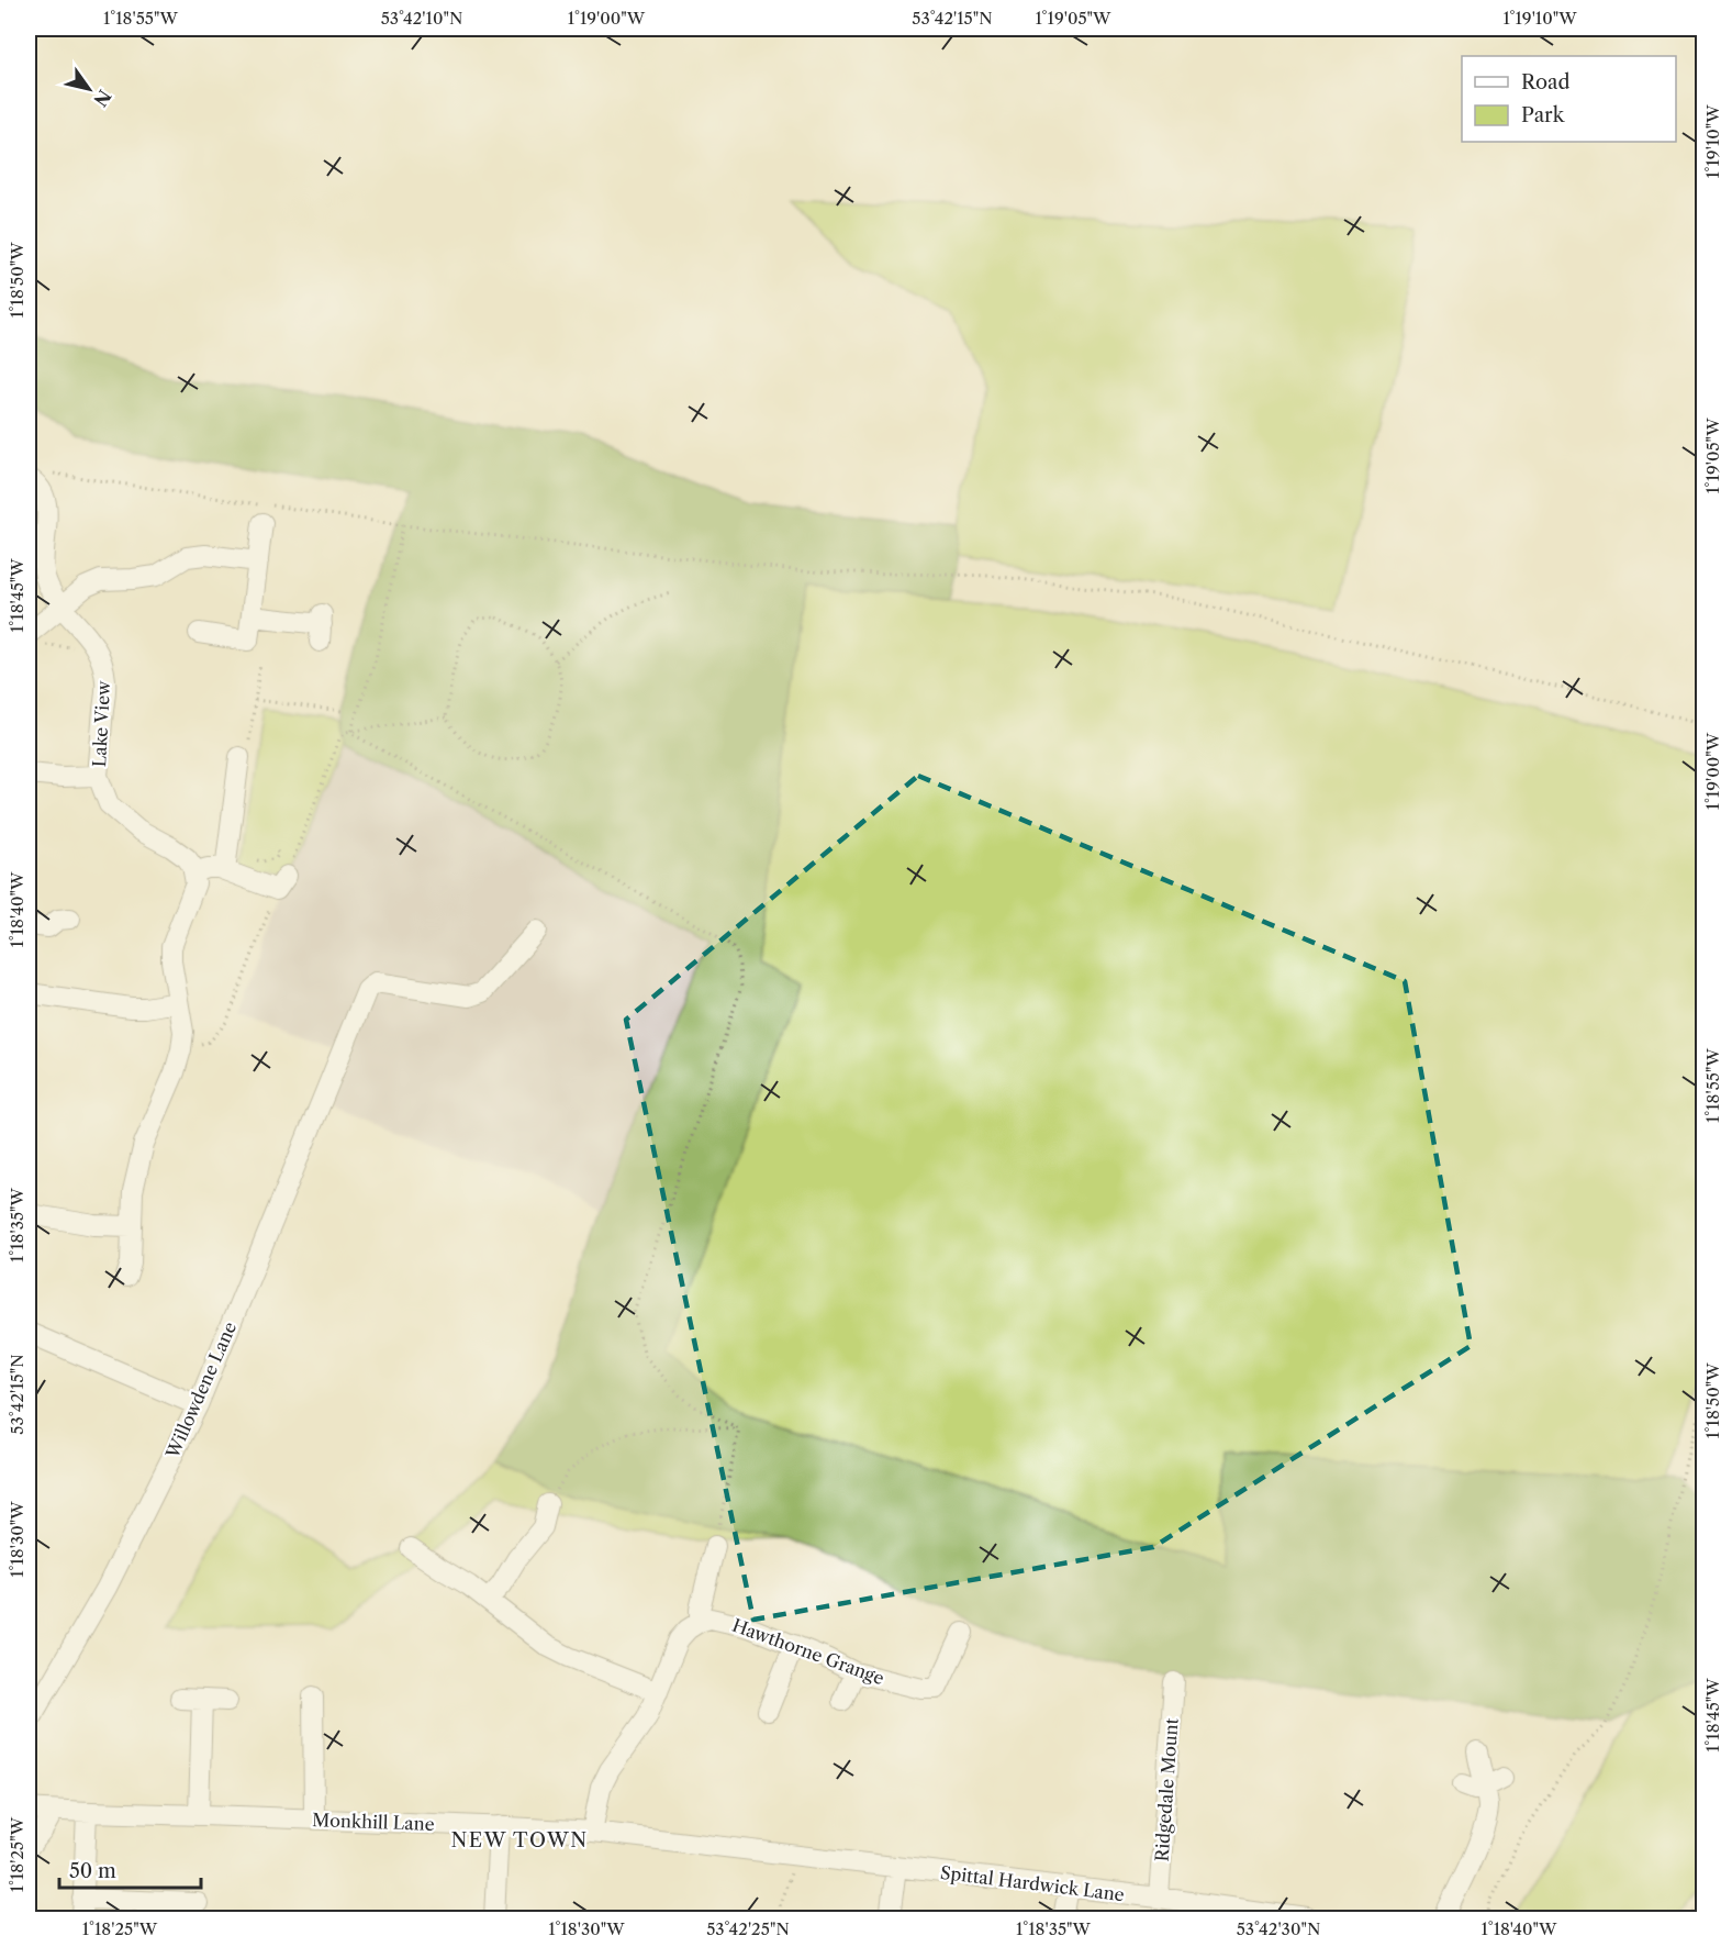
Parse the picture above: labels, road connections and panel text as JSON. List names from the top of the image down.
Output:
{
  "streets": {
    "street": [
      "Lake View",
      "Willowdene Lane",
      "Hawthorne Grange",
      "Ridgedale Mount",
      "Monkhill Lane",
      "Spittal Hardwick Lane"
    ]
  },
  "crossings": [
    ["Ridgedale Mount", "Spittal Hardwick Lane"],
    ["Monkhill Lane", "Spittal Hardwick Lane"]
  ],
  "districts": ["NEW TOWN"],
  "legend": ["Road", "Park"],
  "scale_bar": "50 m",
  "north": "bottom right",
  "coordinates": [
    "1°18'55\"W",
    "53°42'10\"N",
    "1°19'00\"W",
    "53°42'15\"N",
    "1°19'05\"W",
    "1°19'10\"W",
    "1°18'50\"W",
    "1°18'45\"W",
    "1°18'40\"W",
    "1°18'35\"W",
    "1°18'30\"W",
    "1°18'25\"W",
    "53°42'25\"N",
    "53°42'30\"N"
  ]
}
